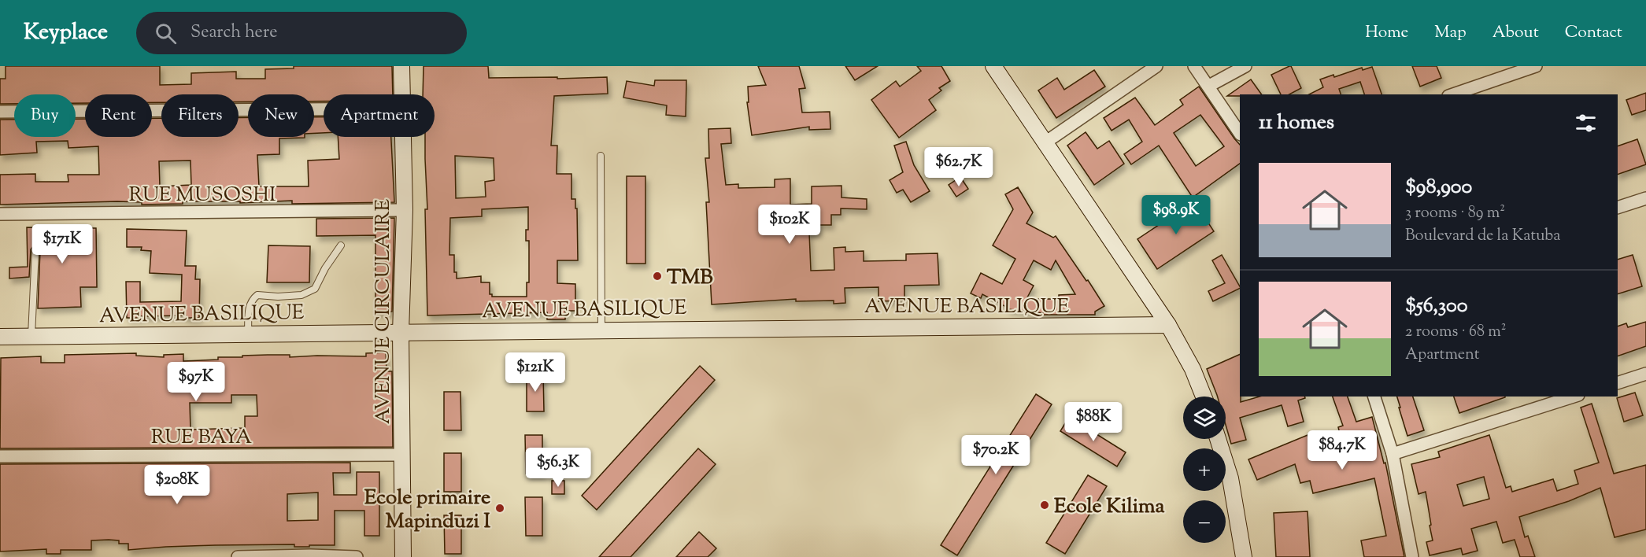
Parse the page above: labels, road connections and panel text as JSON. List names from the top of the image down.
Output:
{
  "streets": {
    "street": [
      "RUE MUSOSHI",
      "AVENUE BASILIQUE",
      "AVENUE CIRCULAIRE",
      "RUE BAYA"
    ]
  },
  "crossings": [
    ["RUE MUSOSHI", "AVENUE CIRCULAIRE"],
    ["AVENUE BASILIQUE", "AVENUE CIRCULAIRE"],
    ["AVENUE CIRCULAIRE", "RUE BAYA"]
  ],
  "places": ["TMB", "Ecole Kilima", "Ecole primaire Mapinduzi I"],
  "page": {
    "header": "Keyplace",
    "search": "Search here",
    "nav": [
      "Home",
      "Map",
      "About",
      "Contact"
    ],
    "chip": [
      "Buy",
      "Rent",
      "Filters",
      "New",
      "Apartment"
    ],
    "heading": "11 homes",
    "price": [
      "$62.7K",
      "$98.9K",
      "$102K",
      "$171K",
      "$121K",
      "$97K",
      "$88K",
      "$84.7K",
      "$70.2K",
      "$56.3K",
      "$208K"
    ],
    "list": [
      {
        "name": "$98,900",
        "note": "3 rooms · 89 m² · Boulevard de la Katuba"
      },
      {
        "name": "$56,300",
        "note": "2 rooms · 68 m² · Apartment"
      }
    ],
    "map_buttons": ["+", "−"]
  }
}
